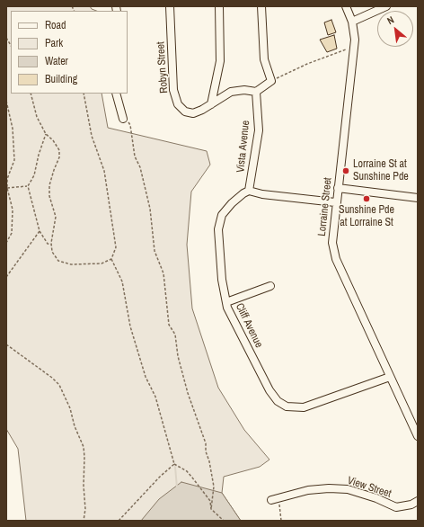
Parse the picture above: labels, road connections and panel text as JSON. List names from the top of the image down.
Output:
{
  "streets": {
    "street": [
      "Robyn Street",
      "Vista Avenue",
      "Lorraine Street",
      "Cliff Avenue",
      "View Street"
    ]
  },
  "crossings": [
    ["Robyn Street", "Vista Avenue"],
    ["Vista Avenue", "Cliff Avenue"],
    ["Lorraine Street", "Cliff Avenue"]
  ],
  "places": ["Lorraine St at Sunshine Pde", "Sunshine Pde at Lorraine St"],
  "legend": [
    "Road",
    "Park",
    "Water",
    "Building"
  ],
  "north": "top left"
}
